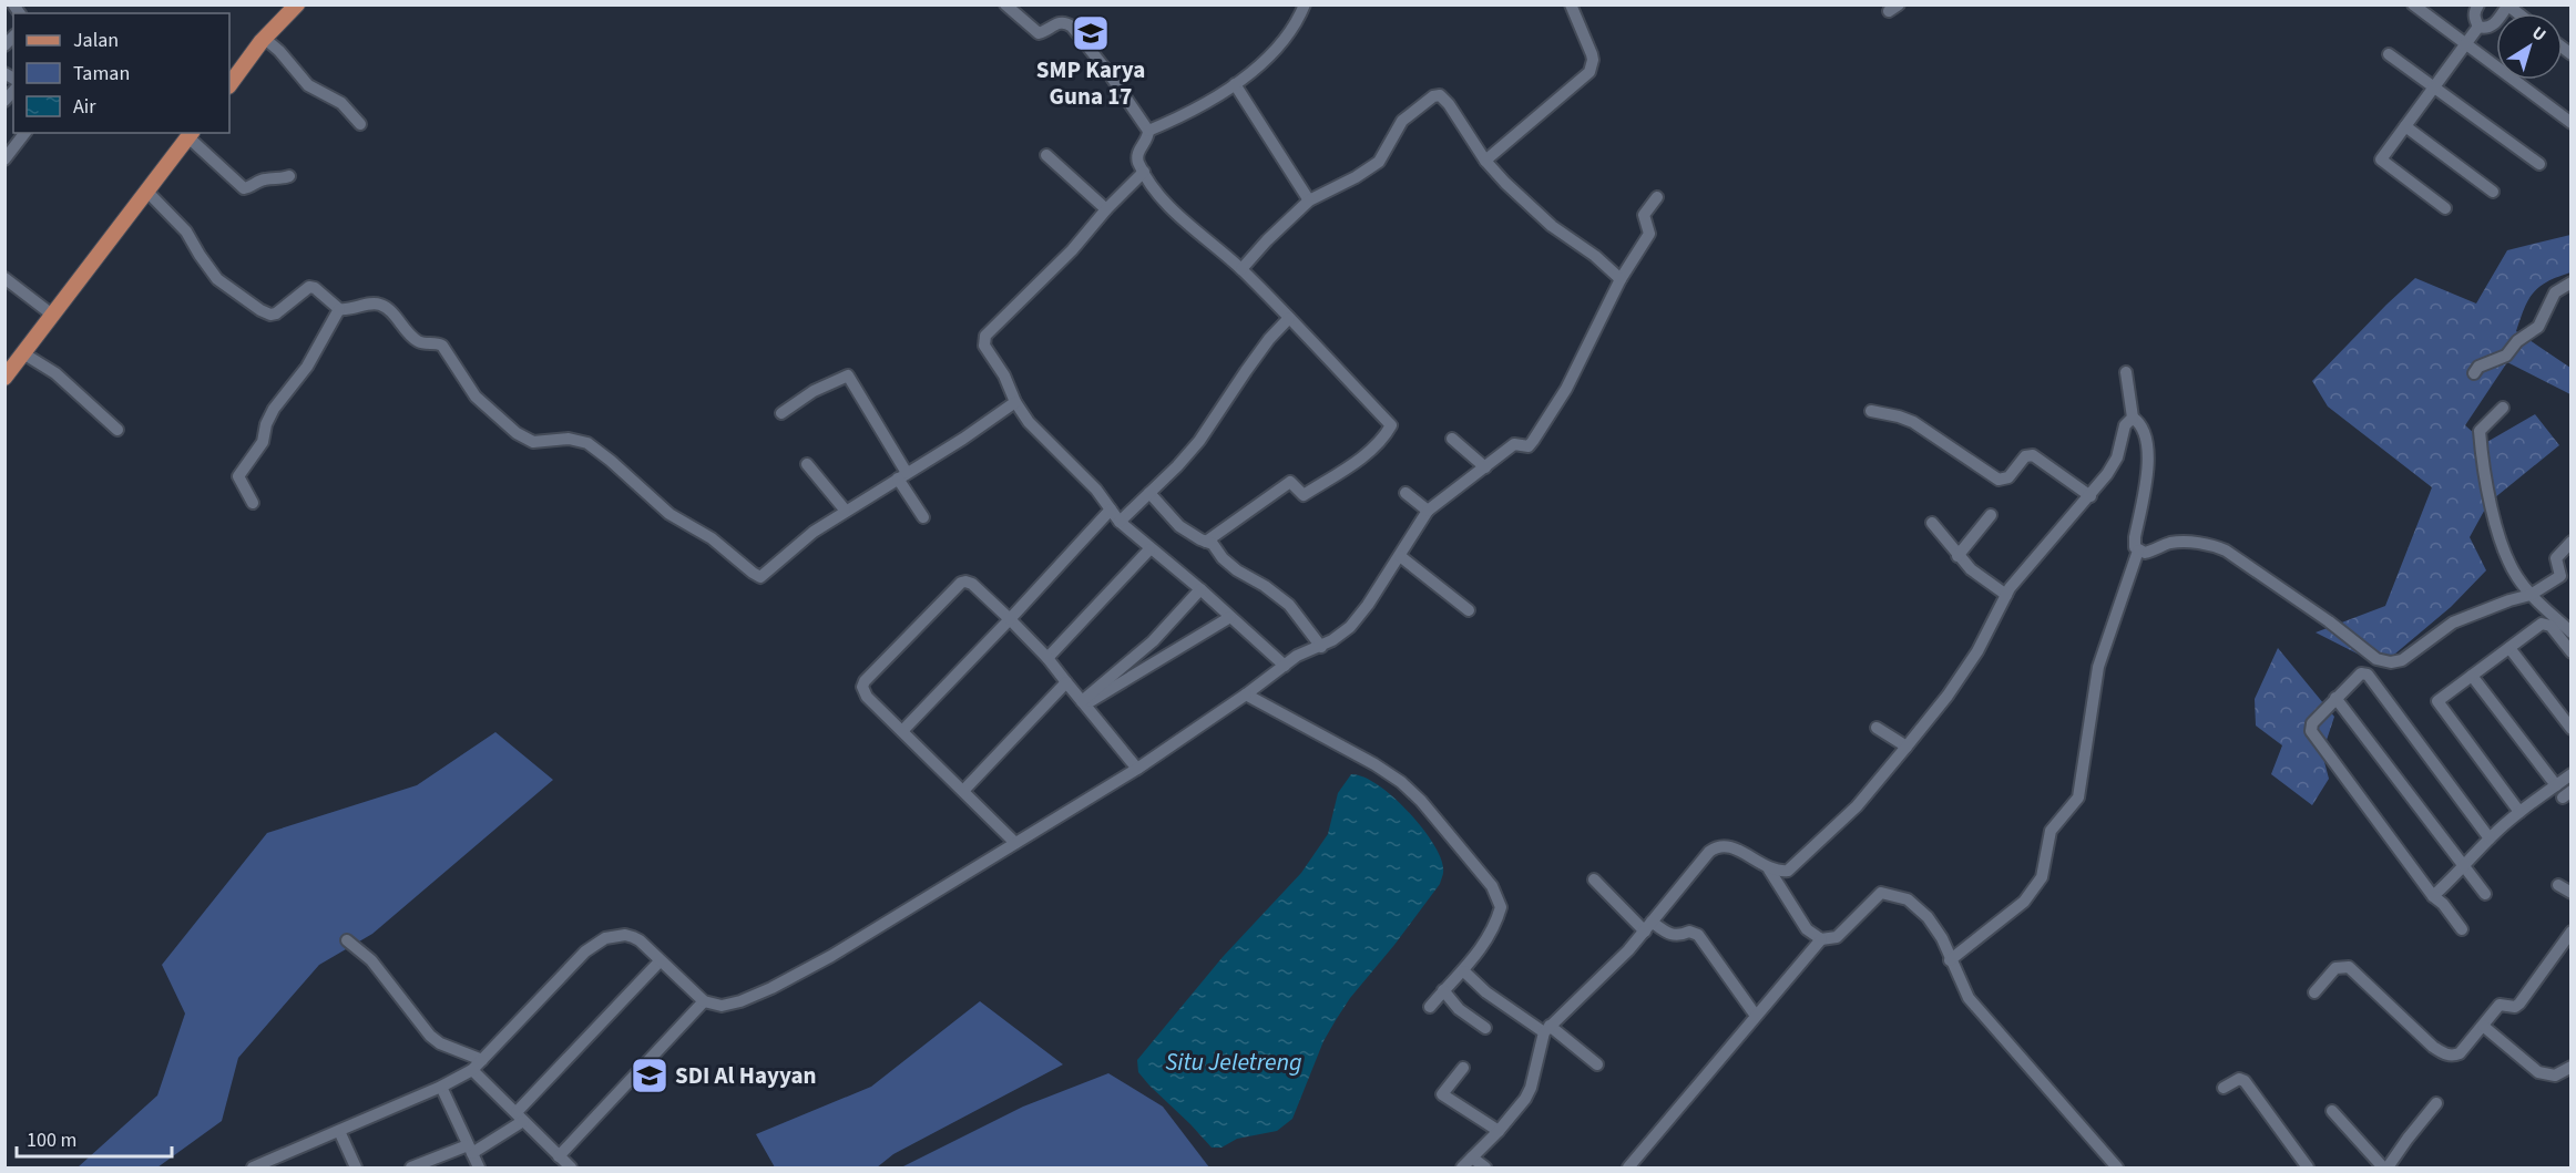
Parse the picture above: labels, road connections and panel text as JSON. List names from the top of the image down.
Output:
{
  "water": ["Situ Jeletreng"],
  "places": {
    "school or university": ["SMP Karya Guna 17", "SDI Al Hayyan"]
  },
  "legend": ["Jalan", "Taman", "Air"],
  "scale_bar": "100 m",
  "north": "top right"
}
